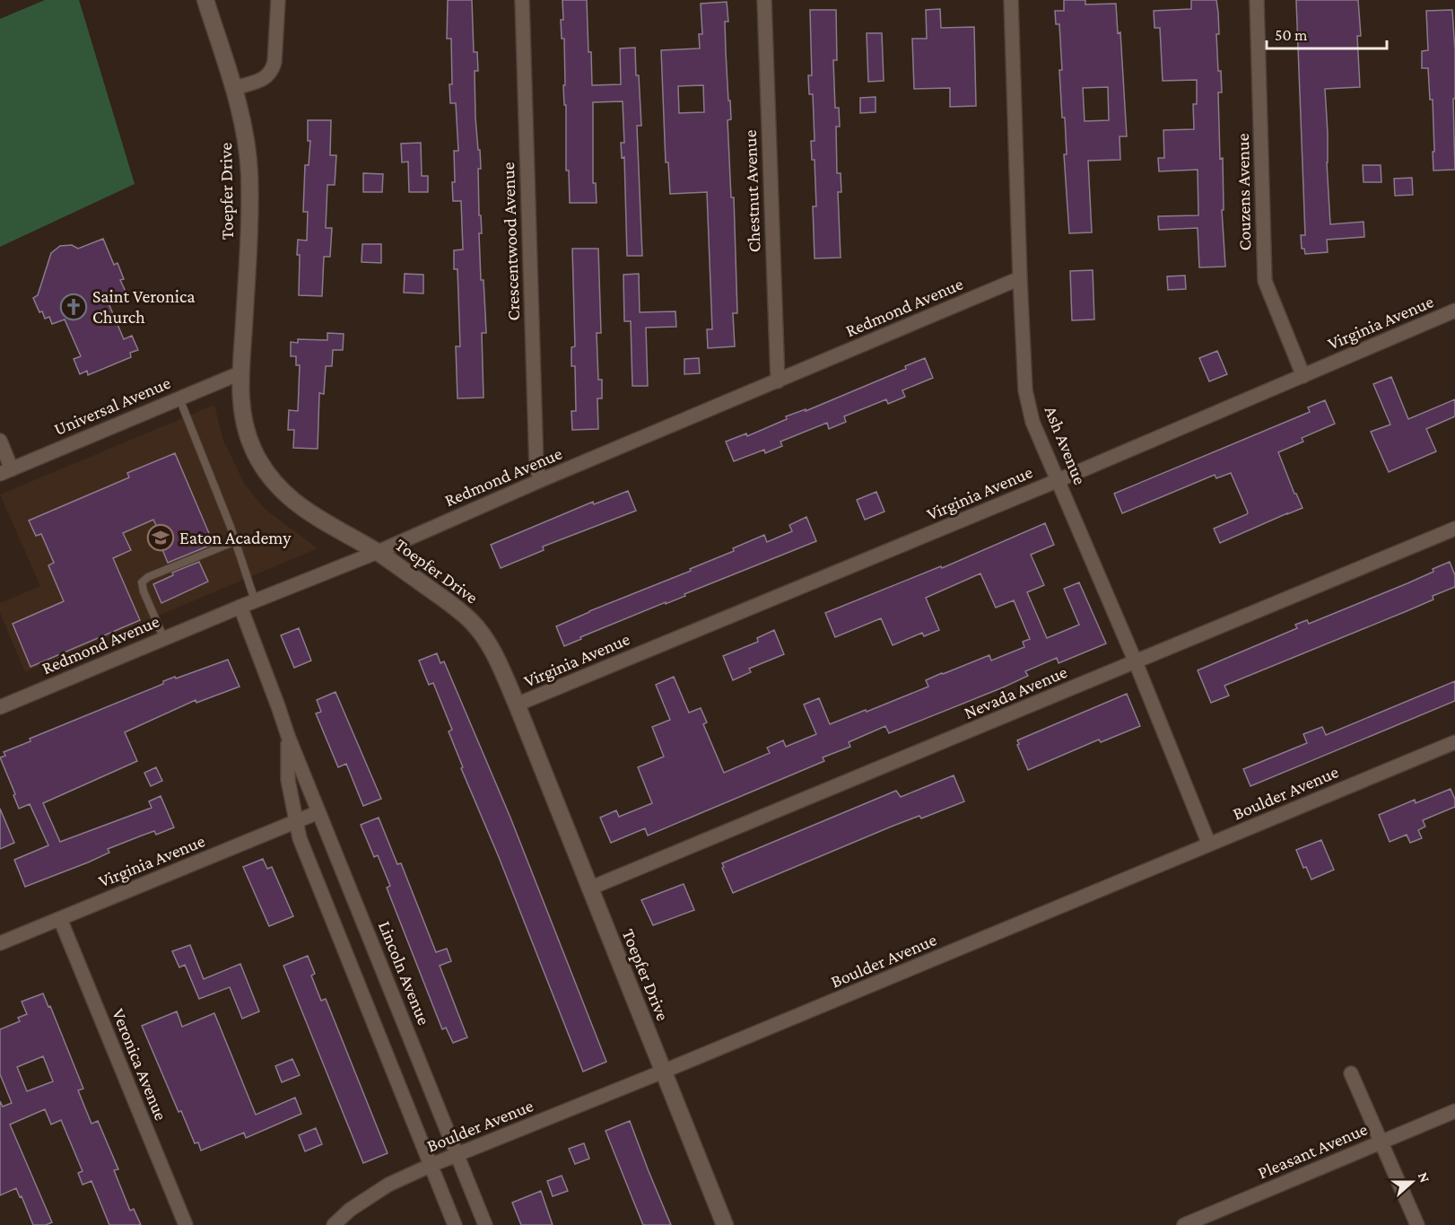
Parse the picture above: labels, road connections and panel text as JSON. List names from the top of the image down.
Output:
{
  "streets": {
    "street": [
      "Toepfer Drive",
      "Chestnut Avenue",
      "Couzens Avenue",
      "Crescentwood Avenue",
      "Redmond Avenue",
      "Virginia Avenue",
      "Universal Avenue",
      "Ash Avenue",
      "Nevada Avenue",
      "Boulder Avenue",
      "Lincoln Avenue",
      "Veronica Avenue",
      "Pleasant Avenue"
    ]
  },
  "crossings": [
    ["Toepfer Drive", "Redmond Avenue"],
    ["Toepfer Drive", "Virginia Avenue"],
    ["Toepfer Drive", "Universal Avenue"],
    ["Toepfer Drive", "Nevada Avenue"],
    ["Toepfer Drive", "Boulder Avenue"],
    ["Chestnut Avenue", "Redmond Avenue"],
    ["Couzens Avenue", "Virginia Avenue"],
    ["Crescentwood Avenue", "Redmond Avenue"],
    ["Redmond Avenue", "Ash Avenue"],
    ["Redmond Avenue", "Lincoln Avenue"],
    ["Virginia Avenue", "Ash Avenue"],
    ["Virginia Avenue", "Lincoln Avenue"],
    ["Virginia Avenue", "Veronica Avenue"],
    ["Ash Avenue", "Nevada Avenue"],
    ["Ash Avenue", "Boulder Avenue"],
    ["Boulder Avenue", "Lincoln Avenue"]
  ],
  "places": {
    "church": ["Saint Veronica Church"],
    "school or university": ["Eaton Academy"]
  },
  "scale_bar": "50 m",
  "north": "right"
}
